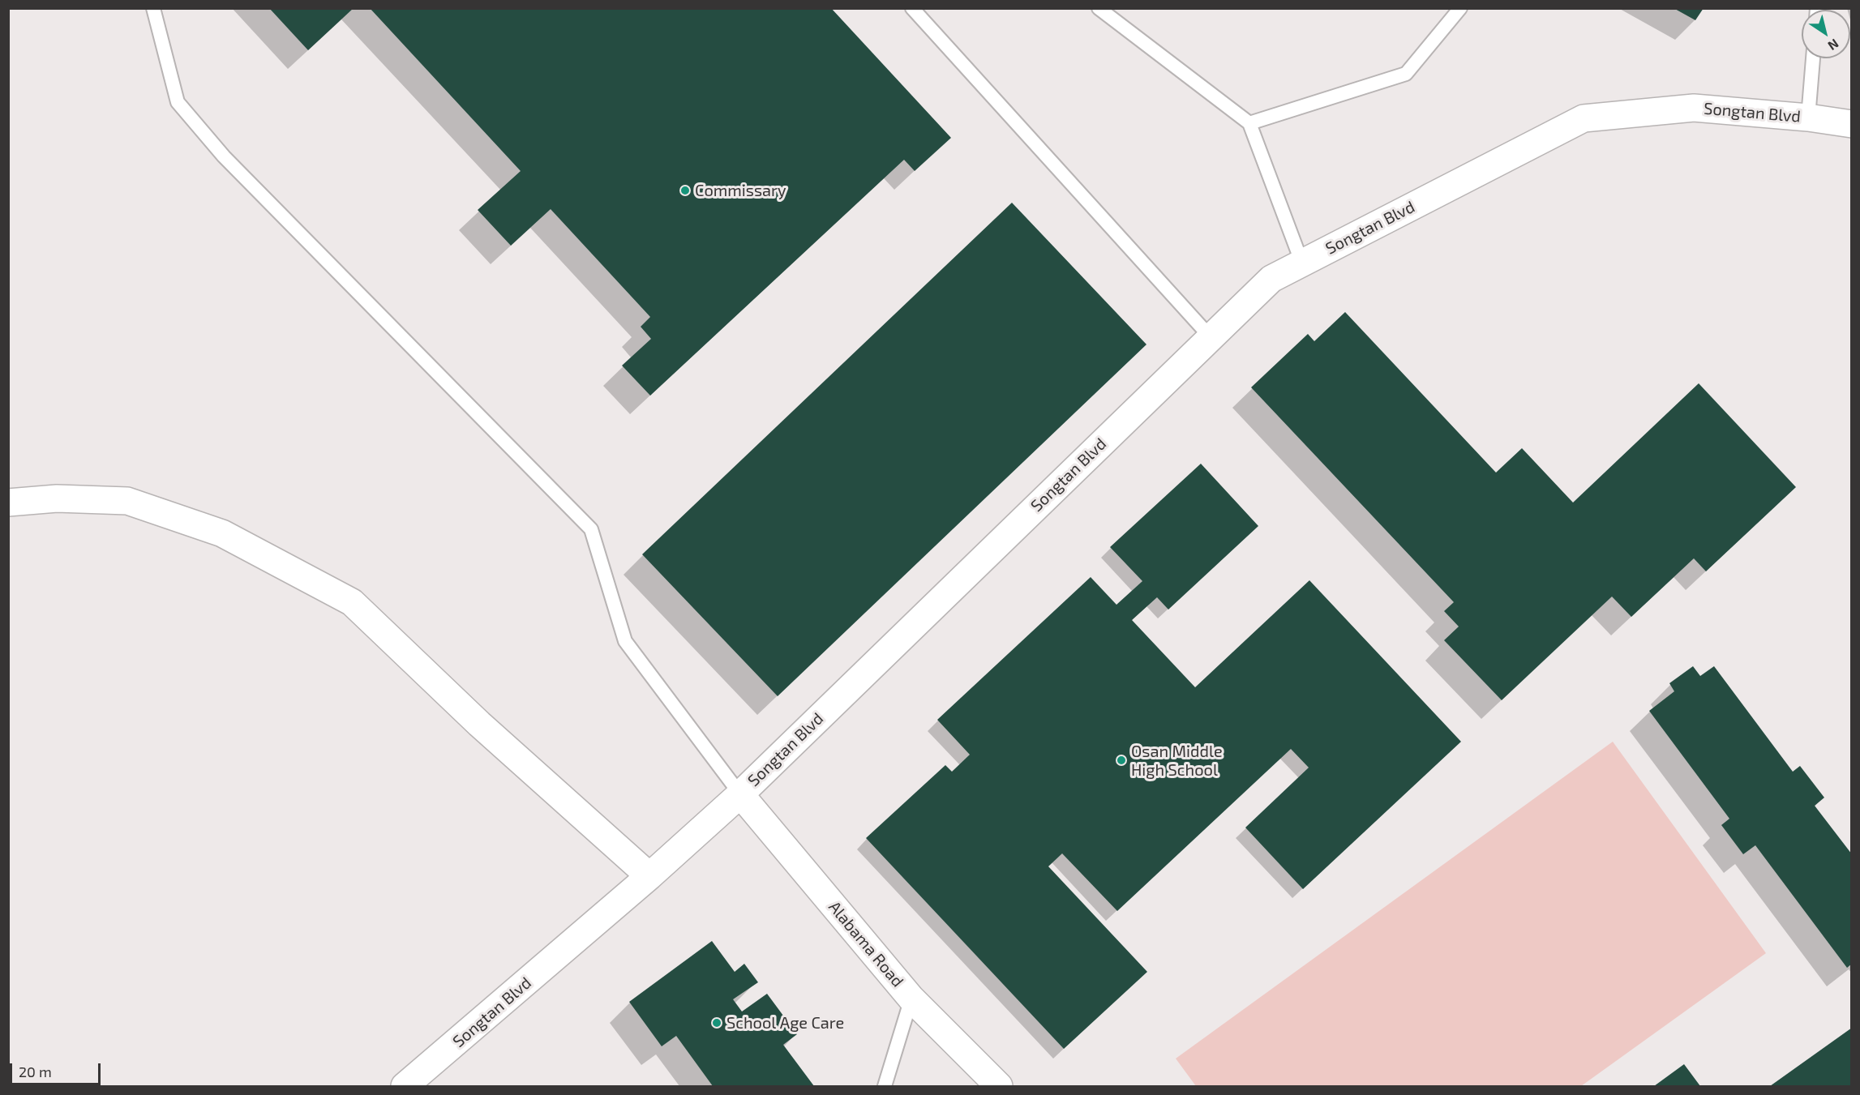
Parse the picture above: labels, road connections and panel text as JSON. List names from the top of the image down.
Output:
{
  "streets": {
    "street": ["Songtan Blvd", "Alabama Road"]
  },
  "crossings": [
    ["Songtan Blvd", "Alabama Road"]
  ],
  "places": ["Commissary", "Osan Middle High School", "School Age Care"],
  "scale_bar": "20 m",
  "north": "bottom right"
}
